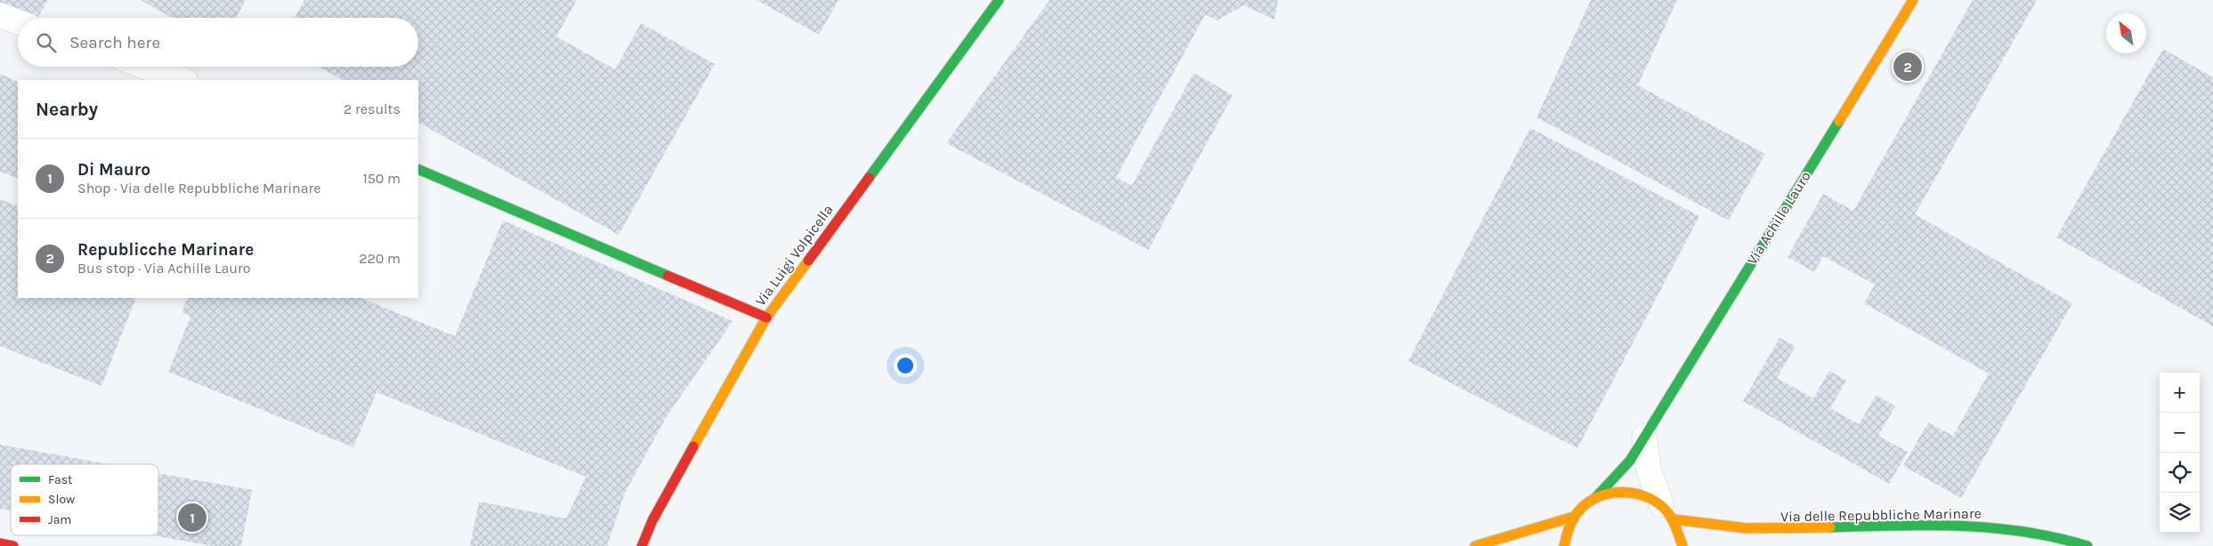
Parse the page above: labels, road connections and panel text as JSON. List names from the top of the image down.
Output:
{
  "streets": {
    "street": ["Via Achille Lauro", "Via Luigi Volpicella", "Via delle Repubbliche Marinare"]
  },
  "crossings": [
    ["Via Achille Lauro", "Via delle Repubbliche Marinare"]
  ],
  "legend": ["Fast", "Slow", "Jam"],
  "north": "top left",
  "page": {
    "search": "Search here",
    "pins": ["2", "1"],
    "heading": ["Nearby", "2 results"],
    "list": [
      {
        "mark": "1",
        "name": "Di Mauro",
        "note": "Shop · Via delle Repubbliche Marinare",
        "value": "150 m"
      },
      {
        "mark": "2",
        "name": "Republicche Marinare",
        "note": "Bus stop · Via Achille Lauro",
        "value": "220 m"
      }
    ],
    "map_buttons": ["+", "−"]
  }
}
